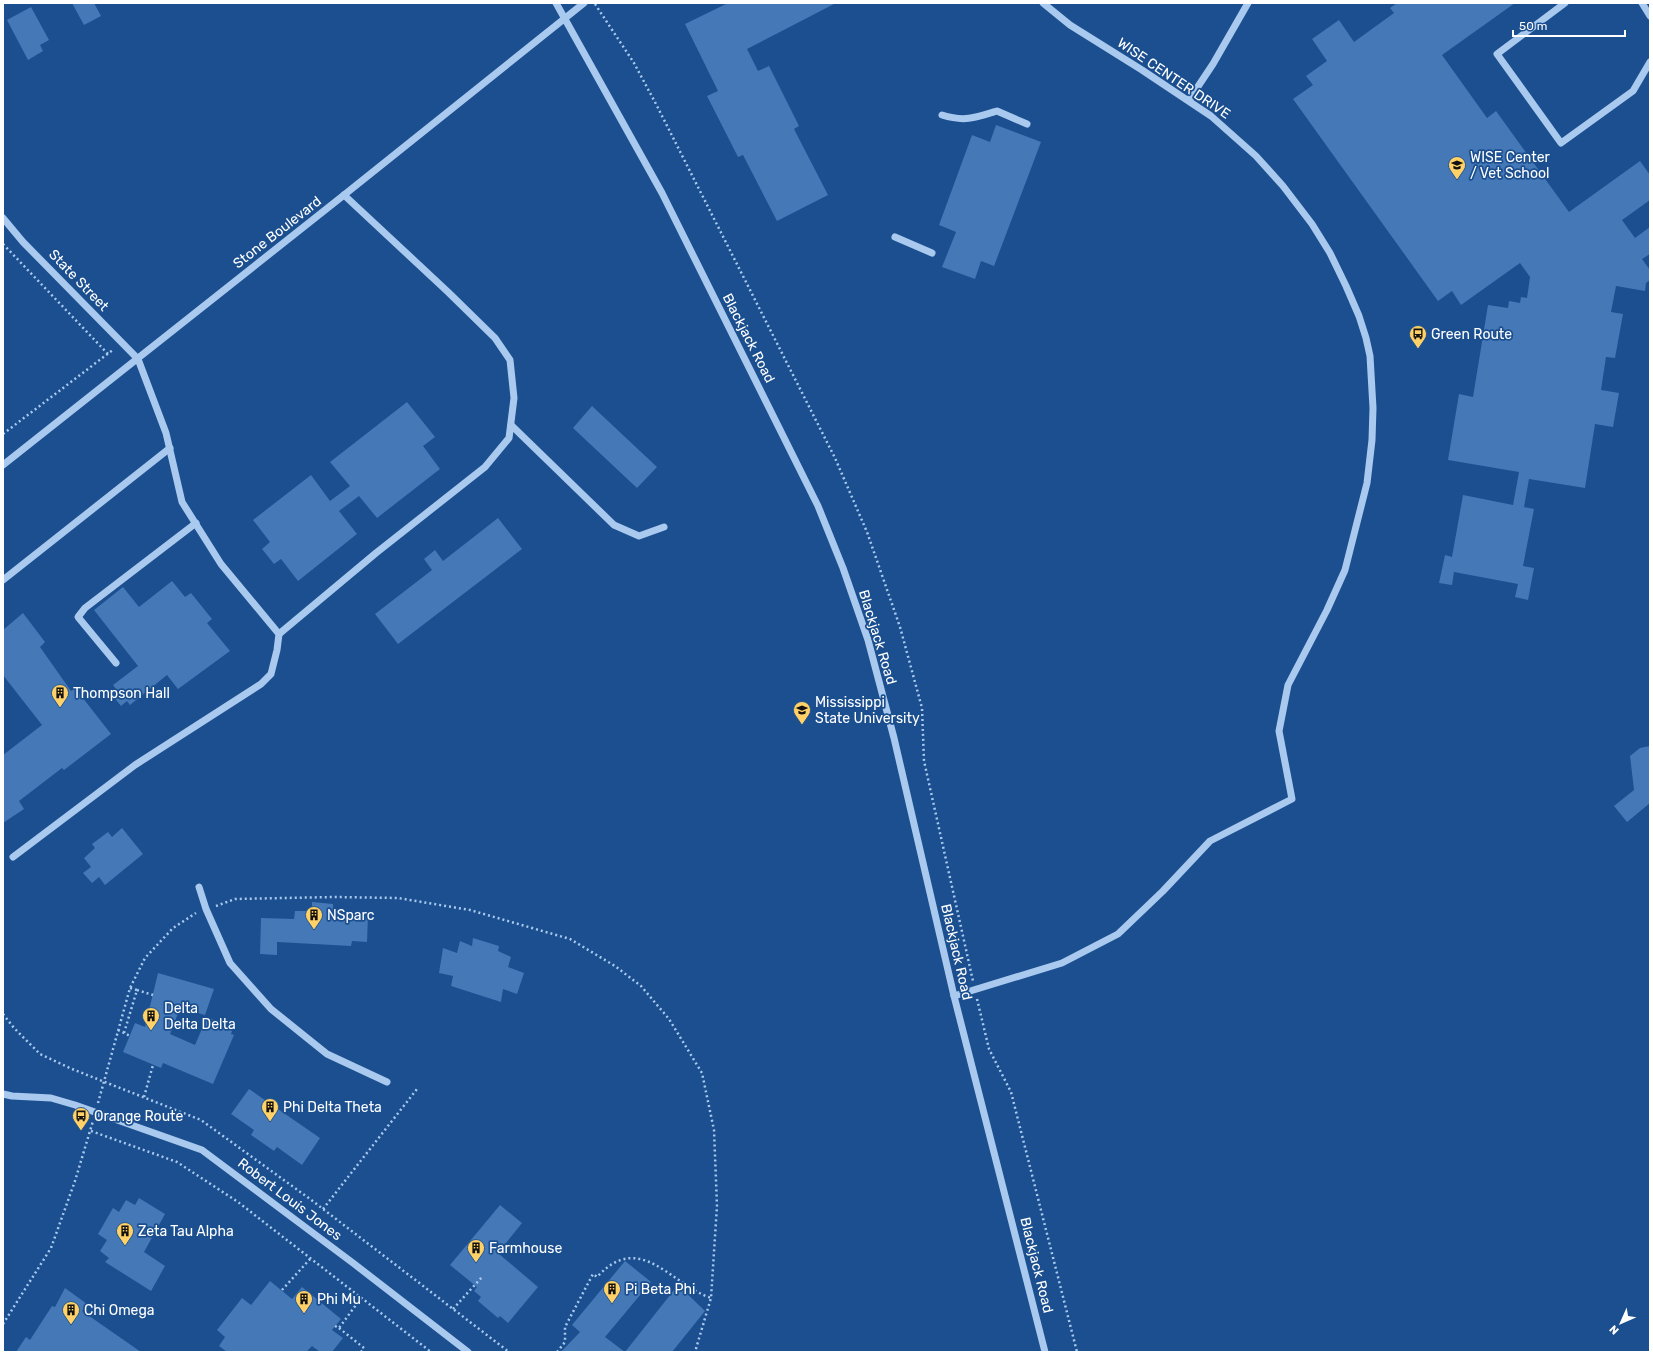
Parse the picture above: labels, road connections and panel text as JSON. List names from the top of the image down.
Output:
{
  "streets": {
    "street": [
      "WISE CENTER DRIVE",
      "Stone Boulevard",
      "State Street",
      "Blackjack Road",
      "Robert Louis Jones"
    ]
  },
  "crossings": [
    ["WISE CENTER DRIVE", "Blackjack Road"],
    ["Stone Boulevard", "State Street"],
    ["Stone Boulevard", "Blackjack Road"]
  ],
  "places": {
    "school or university": ["WISE Center / Vet School", "Mississippi State University"],
    "bus stop": ["Green Route", "Orange Route"],
    "building": [
      "Thompson Hall",
      "NSparc",
      "Delta Delta Delta",
      "Phi Delta Theta",
      "Zeta Tau Alpha",
      "Farmhouse",
      "Pi Beta Phi",
      "Phi Mu",
      "Chi Omega"
    ]
  },
  "scale_bar": "50 m",
  "north": "bottom left"
}
